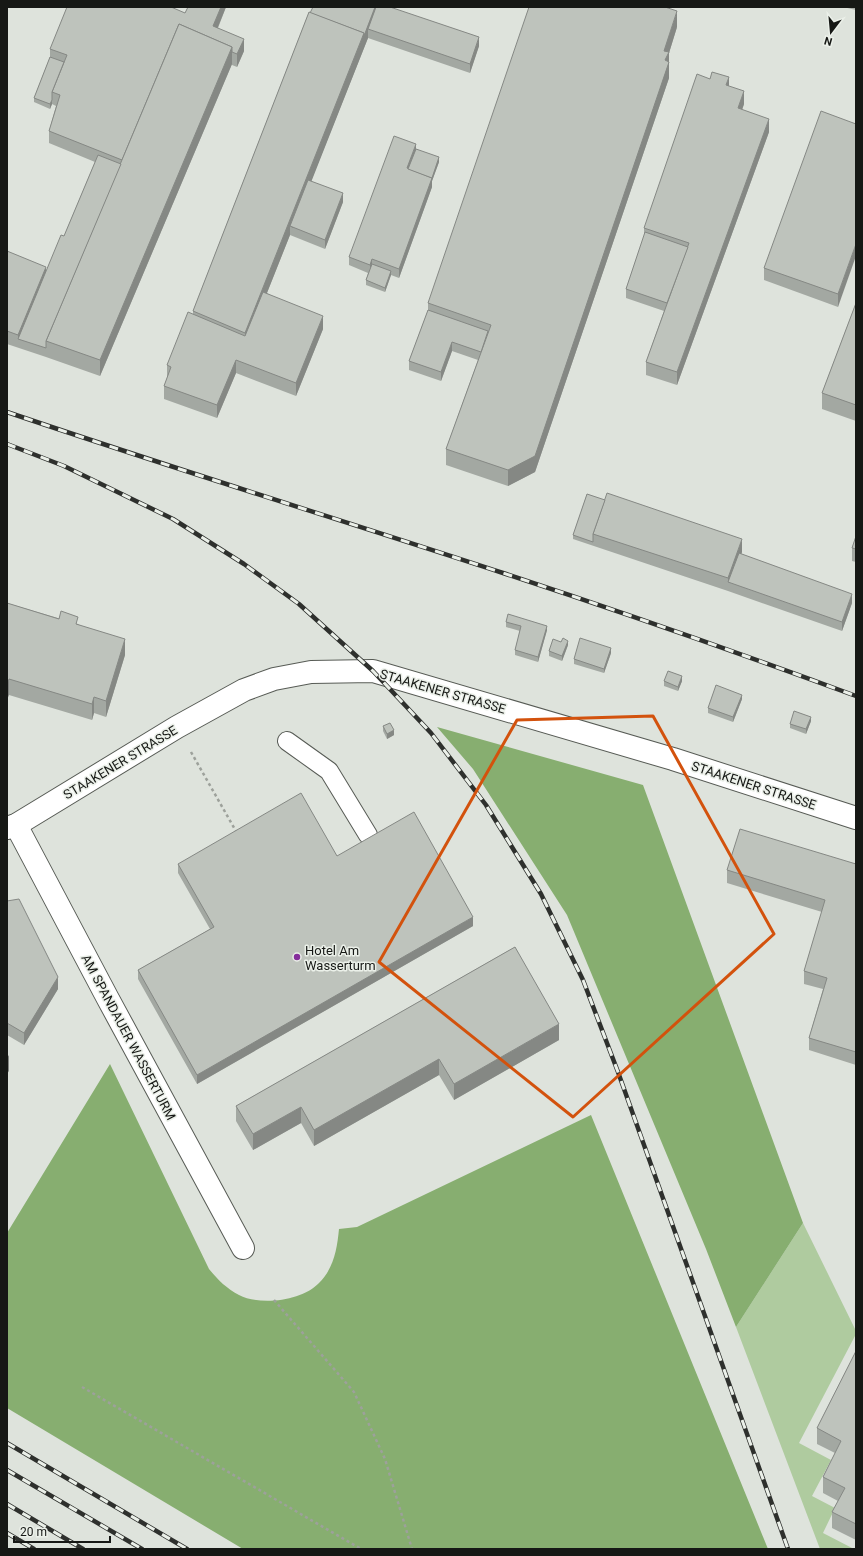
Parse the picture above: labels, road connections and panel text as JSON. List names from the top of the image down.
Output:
{
  "streets": {
    "street": ["STAAKENER STRASSE", "AM SPANDAUER WASSERTURM"]
  },
  "crossings": [
    ["STAAKENER STRASSE", "AM SPANDAUER WASSERTURM"]
  ],
  "places": ["Hotel Am Wasserturm"],
  "scale_bar": "20 m",
  "north": "bottom"
}
